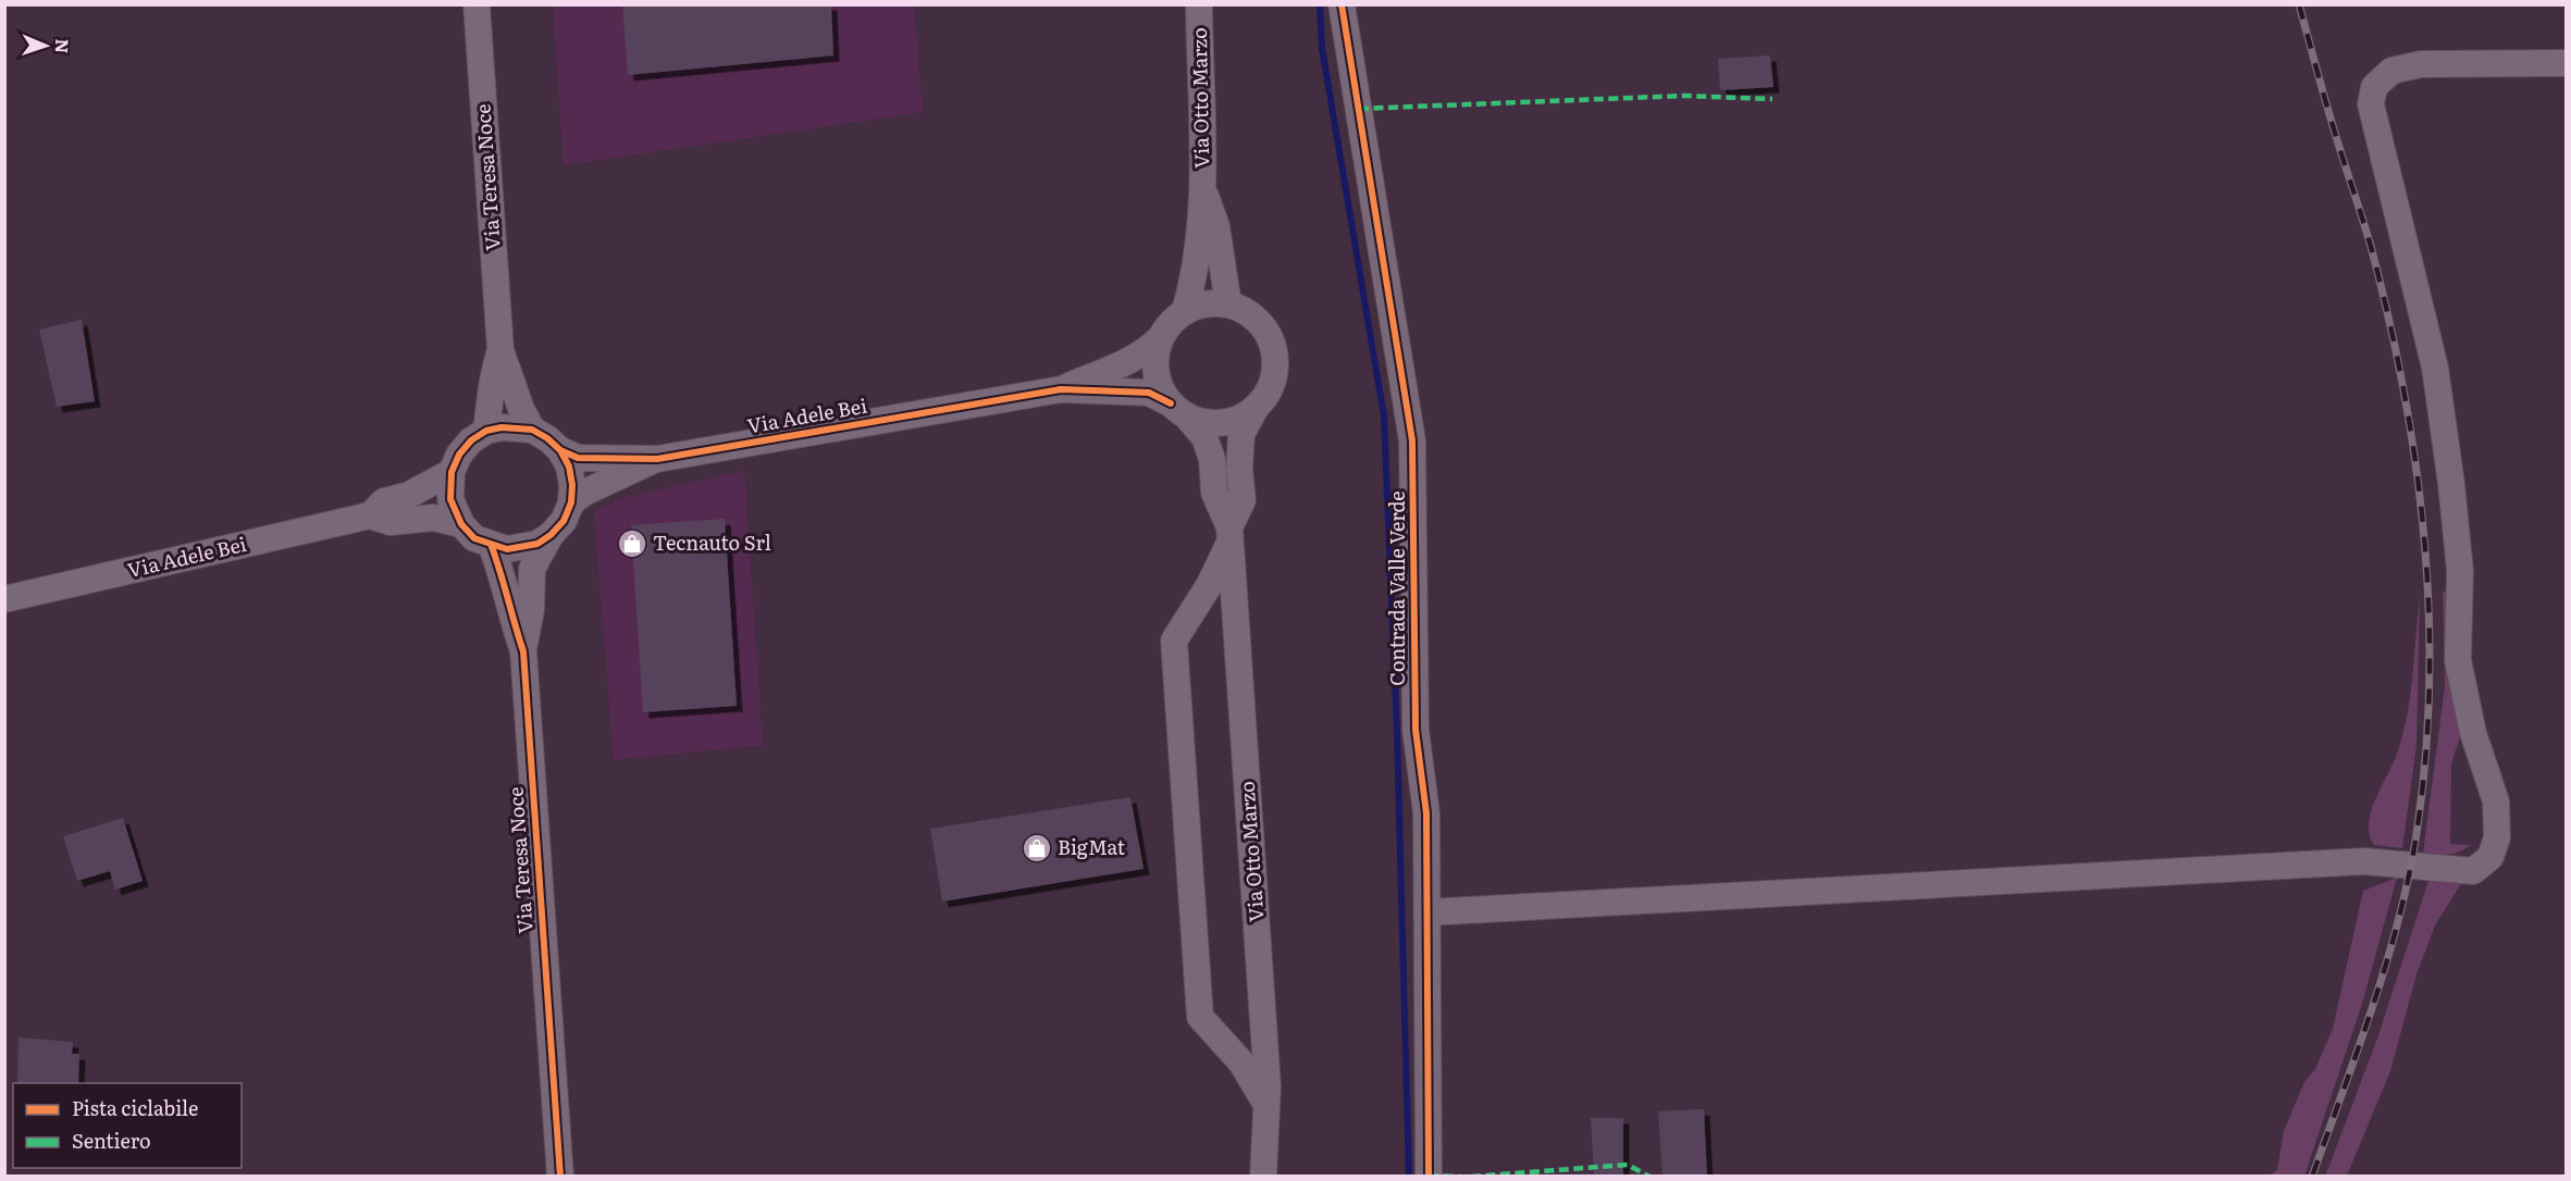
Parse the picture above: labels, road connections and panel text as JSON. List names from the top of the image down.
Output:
{
  "streets": {
    "street": [
      "Via Otto Marzo",
      "Via Teresa Noce",
      "Via Adele Bei",
      "Contrada Valle Verde"
    ]
  },
  "crossings": [
    ["Via Teresa Noce", "Via Adele Bei"]
  ],
  "places": {
    "shop": ["Tecnauto Srl", "BigMat"]
  },
  "legend": ["Pista ciclabile", "Sentiero"],
  "north": "right"
}
